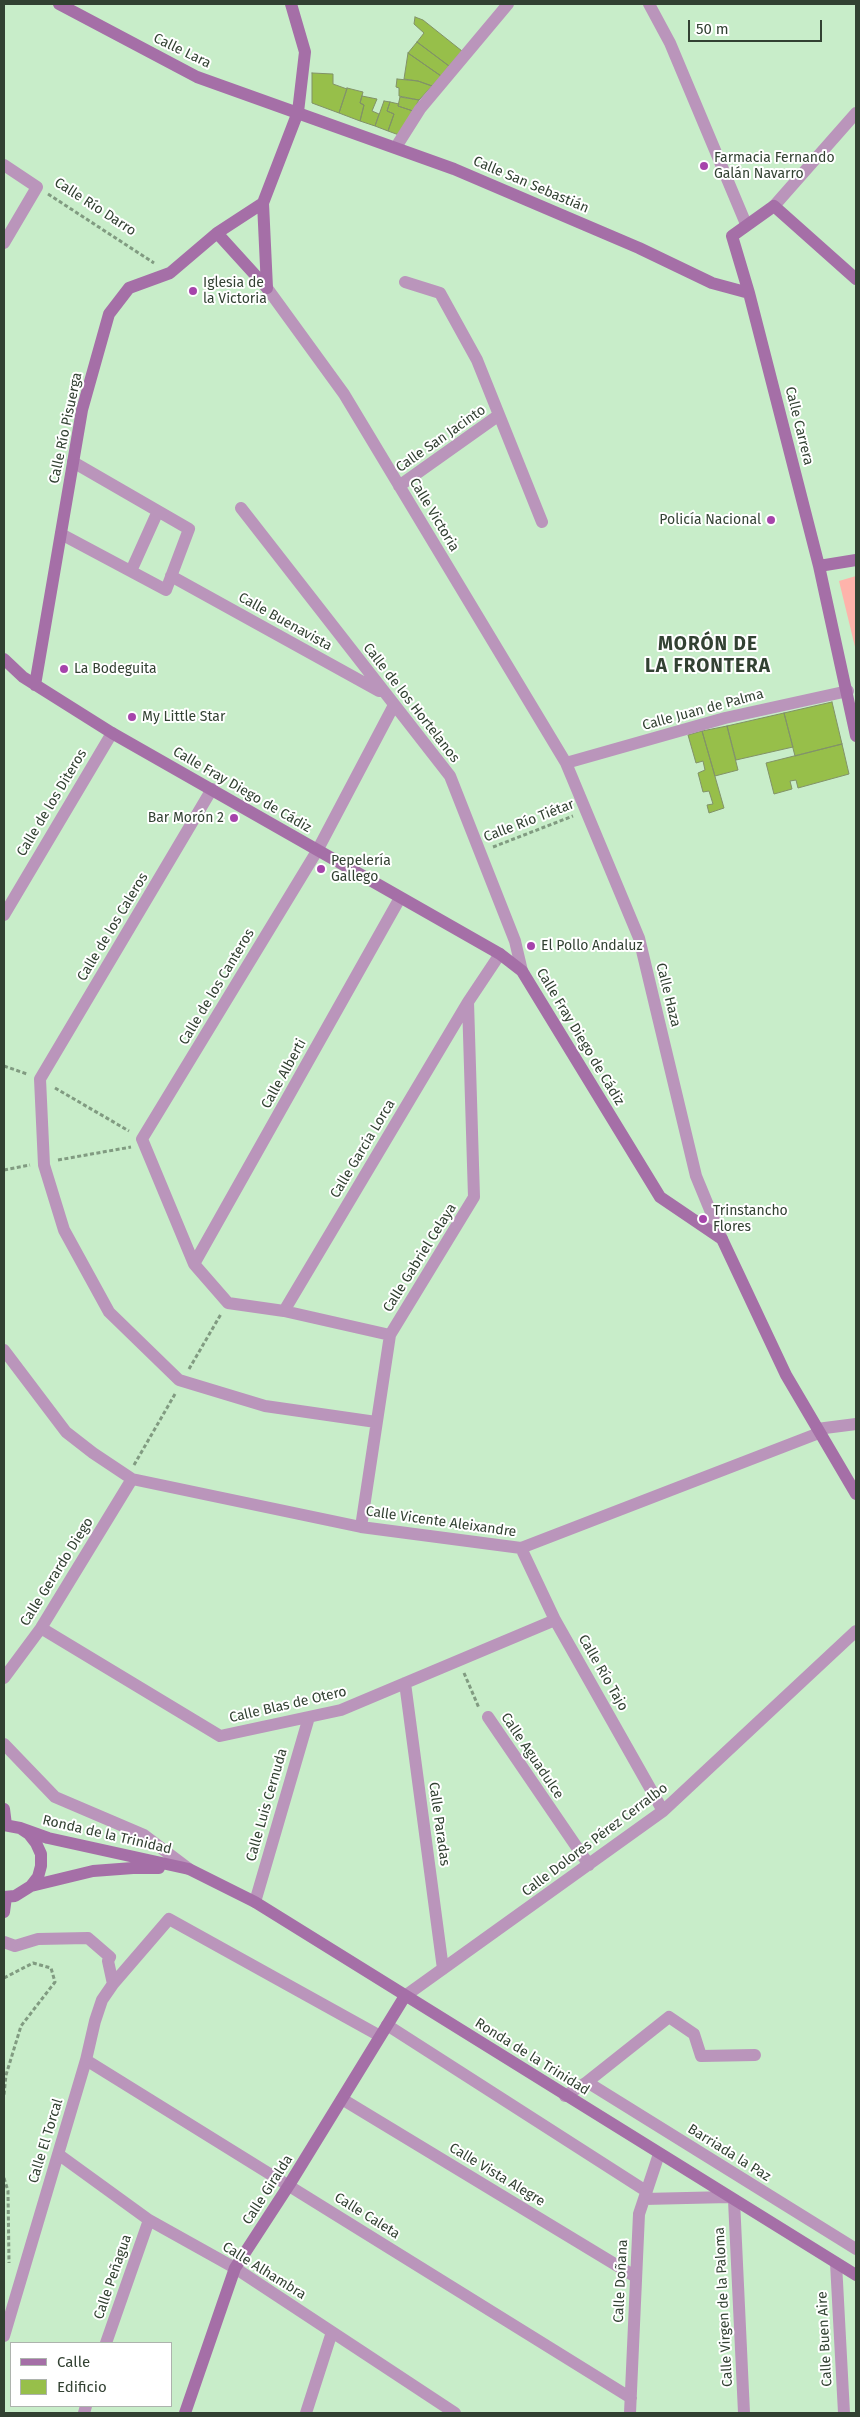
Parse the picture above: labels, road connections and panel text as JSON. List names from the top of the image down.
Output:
{
  "streets": {
    "street": [
      "Calle Lara",
      "Calle San Sebastián",
      "Calle Río Darro",
      "Calle Carrera",
      "Calle Río Pisuerga",
      "Calle San Jacinto",
      "Calle Victoria",
      "Calle Buenavista",
      "Calle de los Hortelanos",
      "Calle Juan de Palma",
      "Calle Fray Diego de Cádiz",
      "Calle de los Diteros",
      "Calle de los Caleros",
      "Calle de los Canteros",
      "Calle Haza",
      "Calle Alberti",
      "Calle García Lorca",
      "Calle Gabriel Celaya",
      "Calle Vicente Aleixandre",
      "Calle Gerardo Diego",
      "Calle Río Tajo",
      "Calle Blas de Otero",
      "Calle Aguadulce",
      "Calle Luis Cernuda",
      "Calle Paradas",
      "Ronda de la Trinidad",
      "Calle Dolores Pérez Cerralbo",
      "Calle El Torcal",
      "Barriada la Paz",
      "Calle Vista Alegre",
      "Calle Giralda",
      "Calle Caleta",
      "Calle Alhambra",
      "Calle Peñagua",
      "Calle Doñana",
      "Calle Virgen de la Paloma",
      "Calle Buen Aire"
    ],
    "path": ["Calle Río Tiétar"]
  },
  "crossings": [
    ["Calle Lara", "Calle San Sebastián"],
    ["Calle San Sebastián", "Calle Carrera"],
    ["Calle Río Darro", "Calle Río Pisuerga"],
    ["Calle Carrera", "Calle Juan de Palma"],
    ["Calle Río Pisuerga", "Calle Fray Diego de Cádiz"],
    ["Calle San Jacinto", "Calle Victoria"],
    ["Calle Victoria", "Calle Juan de Palma"],
    ["Calle Victoria", "Calle Haza"],
    ["Calle Buenavista", "Calle de los Hortelanos"],
    ["Calle de los Hortelanos", "Calle Fray Diego de Cádiz"],
    ["Calle de los Hortelanos", "Calle Río Tiétar"],
    ["Calle de los Hortelanos", "Calle de los Canteros"],
    ["Calle Juan de Palma", "Calle Haza"],
    ["Calle Fray Diego de Cádiz", "Calle de los Diteros"],
    ["Calle Fray Diego de Cádiz", "Calle de los Caleros"],
    ["Calle Fray Diego de Cádiz", "Calle de los Canteros"],
    ["Calle Fray Diego de Cádiz", "Calle Haza"],
    ["Calle Fray Diego de Cádiz", "Calle Alberti"],
    ["Calle Fray Diego de Cádiz", "Calle García Lorca"],
    ["Calle Río Tiétar", "Calle Haza"],
    ["Calle García Lorca", "Calle Gabriel Celaya"],
    ["Calle Gabriel Celaya", "Calle Vicente Aleixandre"],
    ["Calle Vicente Aleixandre", "Calle Gerardo Diego"],
    ["Calle Vicente Aleixandre", "Calle Río Tajo"],
    ["Calle Gerardo Diego", "Calle Blas de Otero"],
    ["Calle Río Tajo", "Calle Blas de Otero"],
    ["Calle Río Tajo", "Calle Dolores Pérez Cerralbo"],
    ["Calle Blas de Otero", "Calle Aguadulce"],
    ["Calle Blas de Otero", "Calle Luis Cernuda"],
    ["Calle Blas de Otero", "Calle Paradas"],
    ["Calle Aguadulce", "Calle Dolores Pérez Cerralbo"],
    ["Calle Luis Cernuda", "Ronda de la Trinidad"],
    ["Calle Paradas", "Calle Dolores Pérez Cerralbo"],
    ["Ronda de la Trinidad", "Calle Dolores Pérez Cerralbo"],
    ["Ronda de la Trinidad", "Calle Giralda"],
    ["Ronda de la Trinidad", "Calle Doñana"],
    ["Ronda de la Trinidad", "Calle Virgen de la Paloma"],
    ["Ronda de la Trinidad", "Calle Buen Aire"],
    ["Calle Dolores Pérez Cerralbo", "Calle Giralda"],
    ["Calle El Torcal", "Calle Giralda"],
    ["Calle El Torcal", "Calle Caleta"],
    ["Calle El Torcal", "Calle Alhambra"],
    ["Calle Vista Alegre", "Calle Giralda"],
    ["Calle Vista Alegre", "Calle Doñana"],
    ["Calle Giralda", "Calle Caleta"],
    ["Calle Giralda", "Calle Alhambra"],
    ["Calle Caleta", "Calle Doñana"],
    ["Calle Alhambra", "Calle Peñagua"]
  ],
  "districts": ["MORÓN DE LA FRONTERA"],
  "places": [
    "Farmacia Fernando Galán Navarro",
    "Iglesia de la Victoria",
    "Policía Nacional",
    "La Bodeguita",
    "My Little Star",
    "Bar Morón 2",
    "Pepelería Gallego",
    "El Pollo Andaluz",
    "Trinstancho Flores"
  ],
  "legend": ["Calle", "Edificio"],
  "scale_bar": "50 m"
}
